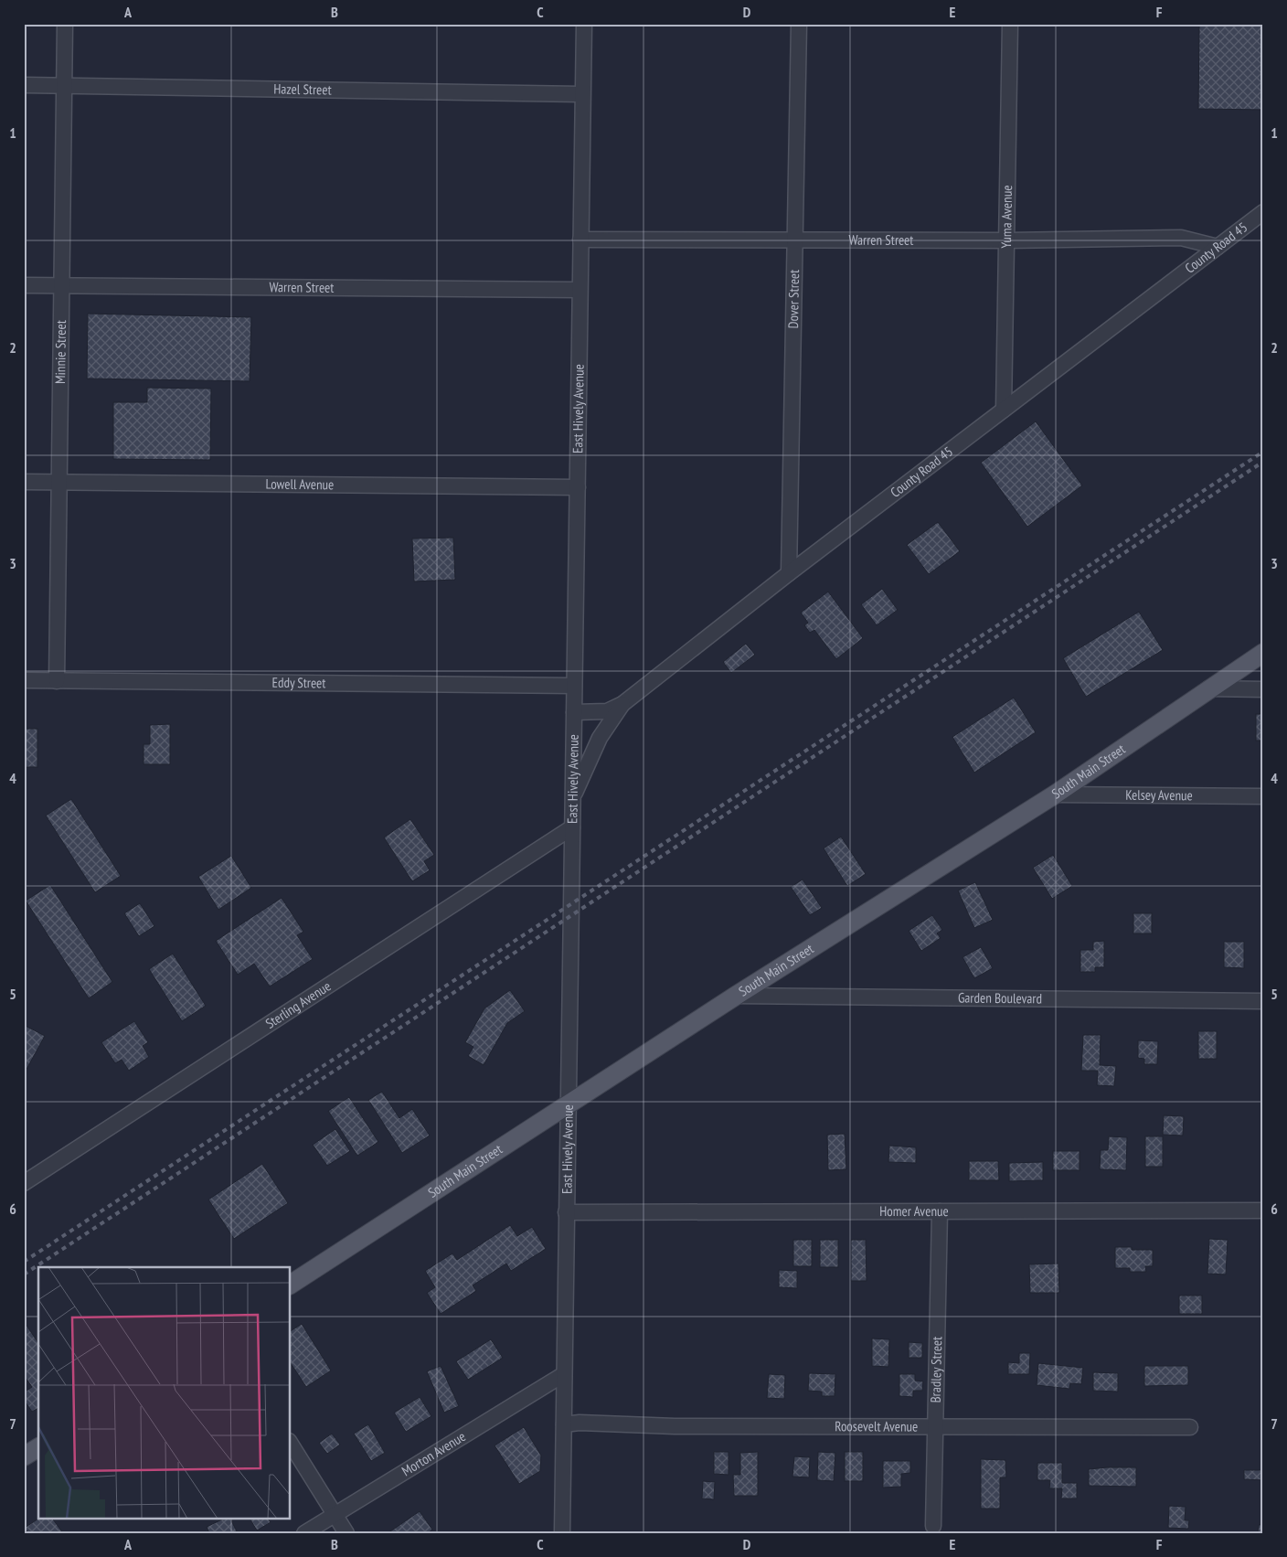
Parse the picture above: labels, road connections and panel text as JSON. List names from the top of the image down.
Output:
{
  "streets": {
    "main road": ["South Main Street"],
    "street": [
      "Hazel Street",
      "Yuma Avenue",
      "Warren Street",
      "County Road 45",
      "Dover Street",
      "Minnie Street",
      "East Hively Avenue",
      "Lowell Avenue",
      "Eddy Street",
      "Kelsey Avenue",
      "Garden Boulevard",
      "Sterling Avenue",
      "Homer Avenue",
      "Bradley Street",
      "Roosevelt Avenue",
      "Morton Avenue"
    ]
  },
  "crossings": [
    ["Hazel Street", "Minnie Street"],
    ["Hazel Street", "East Hively Avenue"],
    ["Yuma Avenue", "Warren Street"],
    ["Yuma Avenue", "County Road 45"],
    ["Warren Street", "County Road 45"],
    ["Warren Street", "Dover Street"],
    ["Warren Street", "Minnie Street"],
    ["Warren Street", "East Hively Avenue"],
    ["County Road 45", "Dover Street"],
    ["County Road 45", "East Hively Avenue"],
    ["Minnie Street", "Lowell Avenue"],
    ["Minnie Street", "Eddy Street"],
    ["East Hively Avenue", "Lowell Avenue"],
    ["East Hively Avenue", "Eddy Street"],
    ["East Hively Avenue", "South Main Street"],
    ["East Hively Avenue", "Sterling Avenue"],
    ["East Hively Avenue", "Homer Avenue"],
    ["East Hively Avenue", "Roosevelt Avenue"],
    ["East Hively Avenue", "Morton Avenue"],
    ["South Main Street", "Kelsey Avenue"],
    ["South Main Street", "Garden Boulevard"],
    ["Homer Avenue", "Bradley Street"],
    ["Bradley Street", "Roosevelt Avenue"]
  ],
  "grid": {
    "columns": [
      "A",
      "B",
      "C",
      "D",
      "E",
      "F"
    ],
    "rows": [
      "1",
      "2",
      "3",
      "4",
      "5",
      "6",
      "7"
    ]
  }
}
